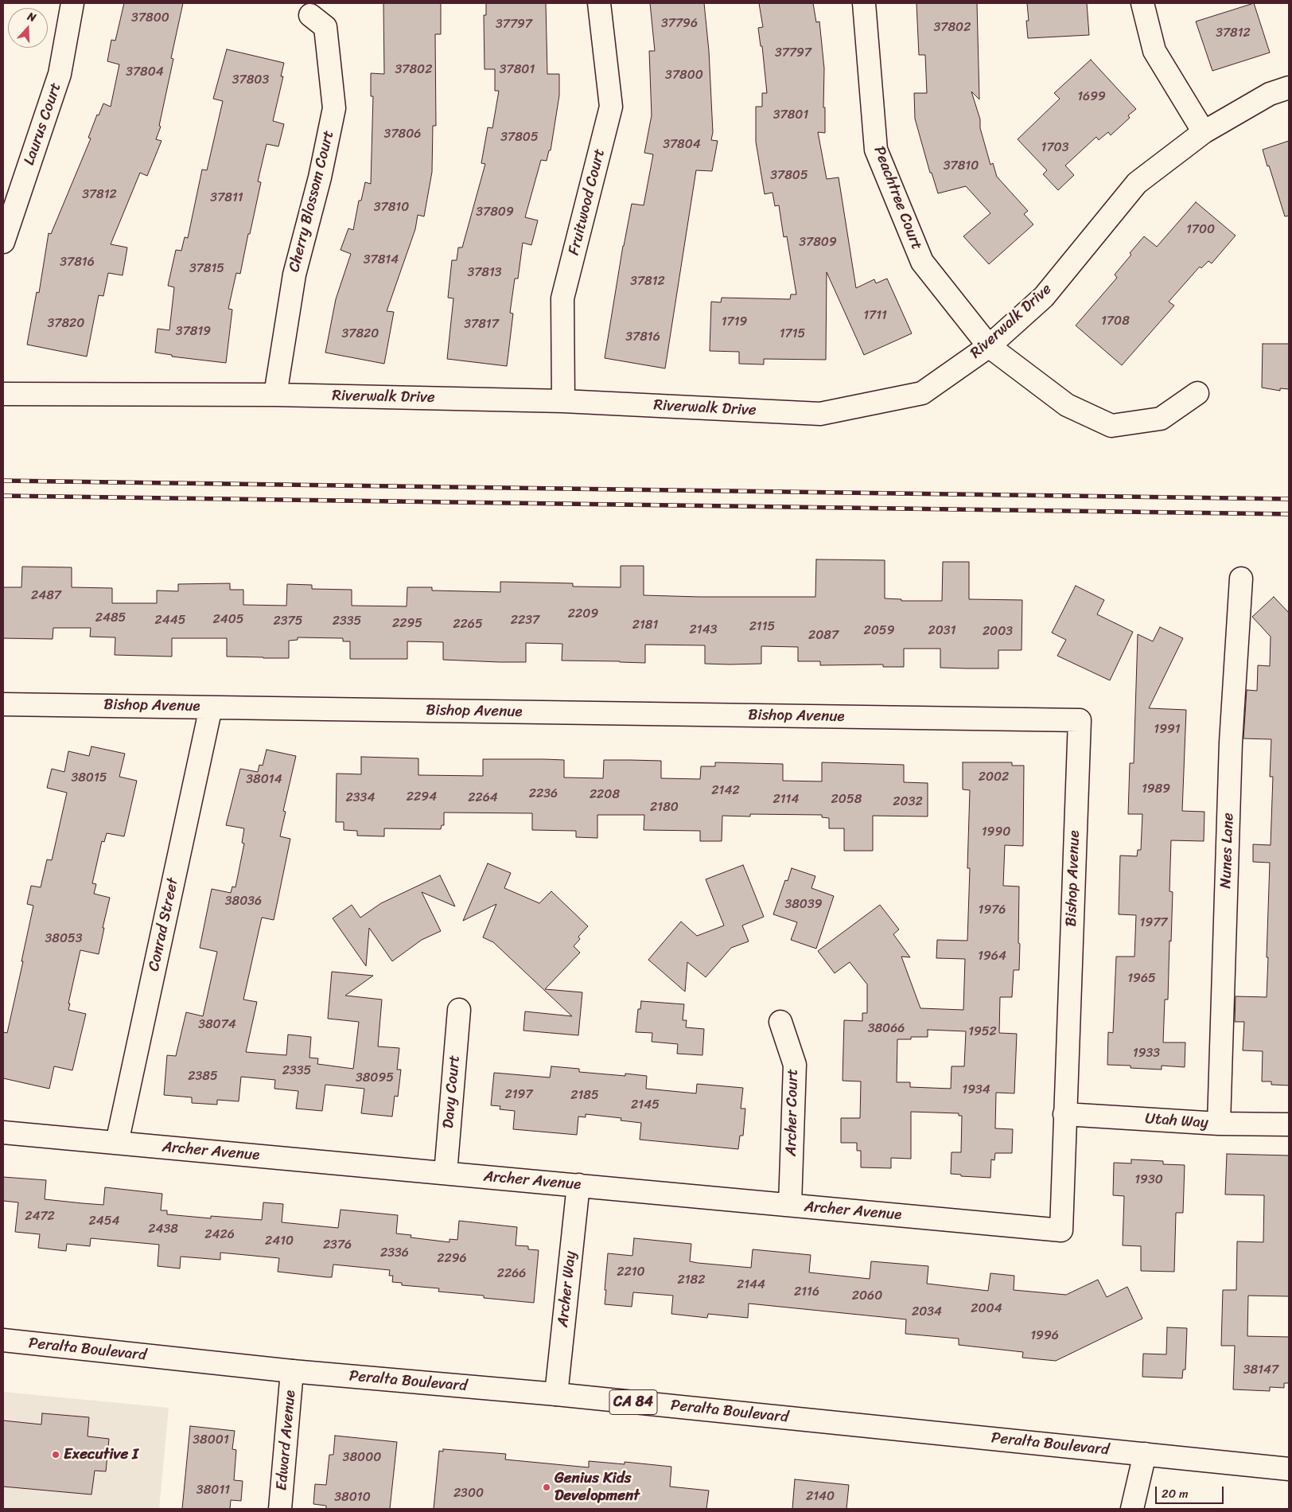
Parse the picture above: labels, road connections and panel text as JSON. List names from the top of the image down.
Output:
{
  "streets": {
    "street": [
      "Laurus Court",
      "Peachtree Court",
      "Cherry Blossom Court",
      "Fruitwood Court",
      "Riverwalk Drive",
      "Bishop Avenue",
      "Nunes Lane",
      "Conrad Street",
      "Davy Court",
      "Archer Court",
      "Utah Way",
      "Archer Avenue",
      "Archer Way",
      "Peralta Boulevard",
      "CA 84",
      "Edward Avenue"
    ]
  },
  "crossings": [
    ["Peachtree Court", "Riverwalk Drive"],
    ["Cherry Blossom Court", "Riverwalk Drive"],
    ["Fruitwood Court", "Riverwalk Drive"],
    ["Bishop Avenue", "Conrad Street"],
    ["Bishop Avenue", "Utah Way"],
    ["Bishop Avenue", "Archer Avenue"],
    ["Nunes Lane", "Utah Way"],
    ["Conrad Street", "Archer Avenue"],
    ["Davy Court", "Archer Avenue"],
    ["Archer Court", "Archer Avenue"],
    ["Archer Avenue", "Archer Way"],
    ["Archer Way", "Peralta Boulevard"],
    ["Peralta Boulevard", "Edward Avenue"]
  ],
  "places": ["Executive I", "Genius Kids Development"],
  "house_numbers": [
    "37800",
    "37796",
    "37797",
    "37802",
    "37812",
    "37797",
    "37802",
    "37801",
    "37804",
    "37800",
    "37803",
    "1699",
    "37801",
    "37806",
    "37805",
    "37804",
    "1703",
    "37810",
    "37805",
    "37812",
    "37811",
    "37810",
    "37809",
    "1700",
    "37809",
    "37814",
    "37816",
    "37815",
    "37813",
    "37812",
    "1711",
    "1708",
    "1719",
    "37820",
    "37817",
    "37819",
    "37820",
    "1715",
    "37816",
    "2487",
    "2209",
    "2485",
    "2405",
    "2445",
    "2237",
    "2375",
    "2335",
    "2295",
    "2265",
    "2181",
    "2115",
    "2143",
    "2059",
    "2031",
    "2003",
    "2087",
    "1991",
    "2002",
    "38015",
    "38014",
    "1989",
    "2142",
    "2236",
    "2208",
    "2294",
    "2334",
    "2264",
    "2114",
    "2058",
    "2032",
    "2180",
    "1990",
    "38036",
    "38039",
    "1976",
    "1977",
    "38053",
    "1964",
    "1965",
    "38074",
    "38066",
    "1952",
    "1933",
    "2335",
    "2385",
    "38095",
    "1934",
    "2197",
    "2185",
    "2145",
    "1930",
    "2472",
    "2454",
    "2438",
    "2426",
    "2410",
    "2376",
    "2336",
    "2296",
    "2210",
    "2266",
    "2182",
    "2144",
    "2116",
    "2060",
    "2004",
    "2034",
    "1996",
    "38147",
    "38001",
    "38000",
    "38011",
    "2300",
    "2140",
    "38010"
  ],
  "scale_bar": "20 m",
  "north": "top"
}
